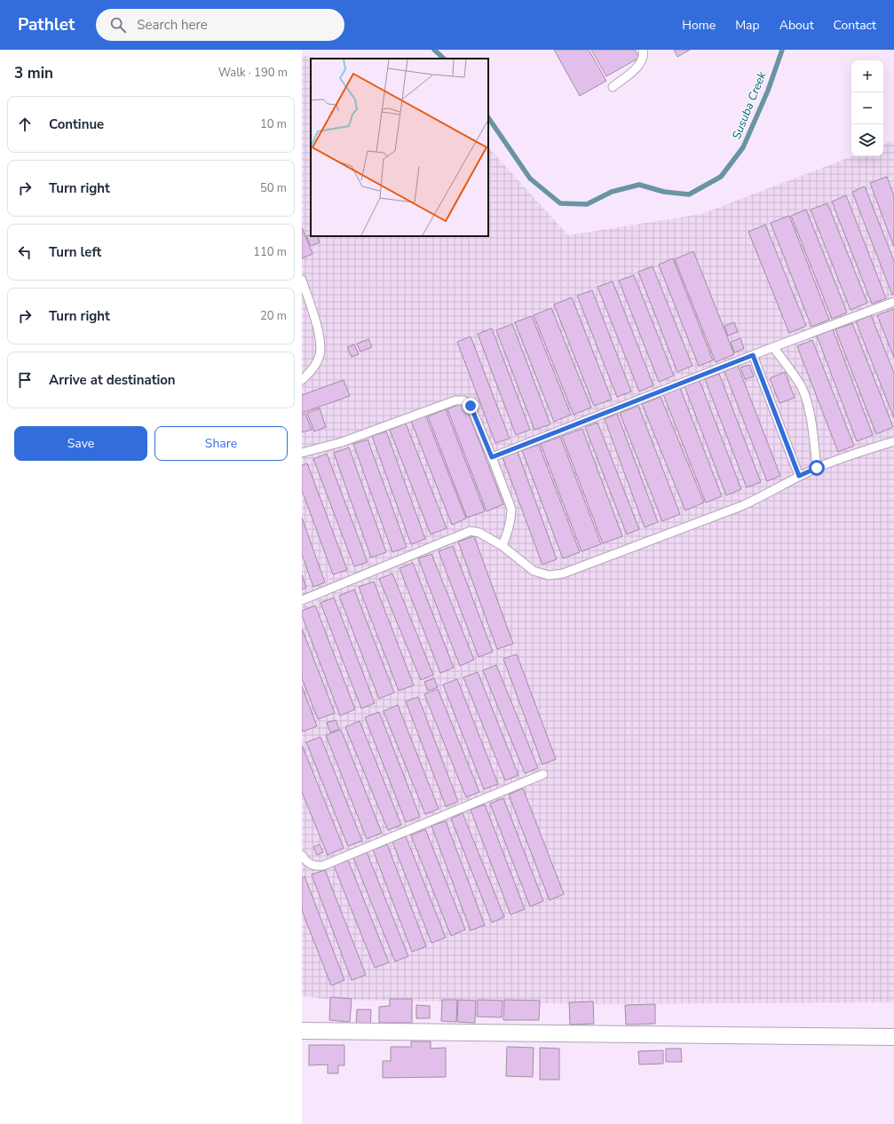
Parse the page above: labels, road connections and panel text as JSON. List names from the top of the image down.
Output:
{
  "water": ["Susuba Creek"],
  "page": {
    "header": "Pathlet",
    "search": "Search here",
    "nav": [
      "Home",
      "Map",
      "About",
      "Contact"
    ],
    "heading": ["3 min", "Walk · 190 m"],
    "map_buttons": ["+", "−"],
    "list": [
      ["Continue", "10 m"],
      ["Turn right", "50 m"],
      ["Turn left", "110 m"],
      ["Turn right", "20 m"],
      "Arrive at destination"
    ],
    "buttons": ["Save", "Share"]
  }
}
